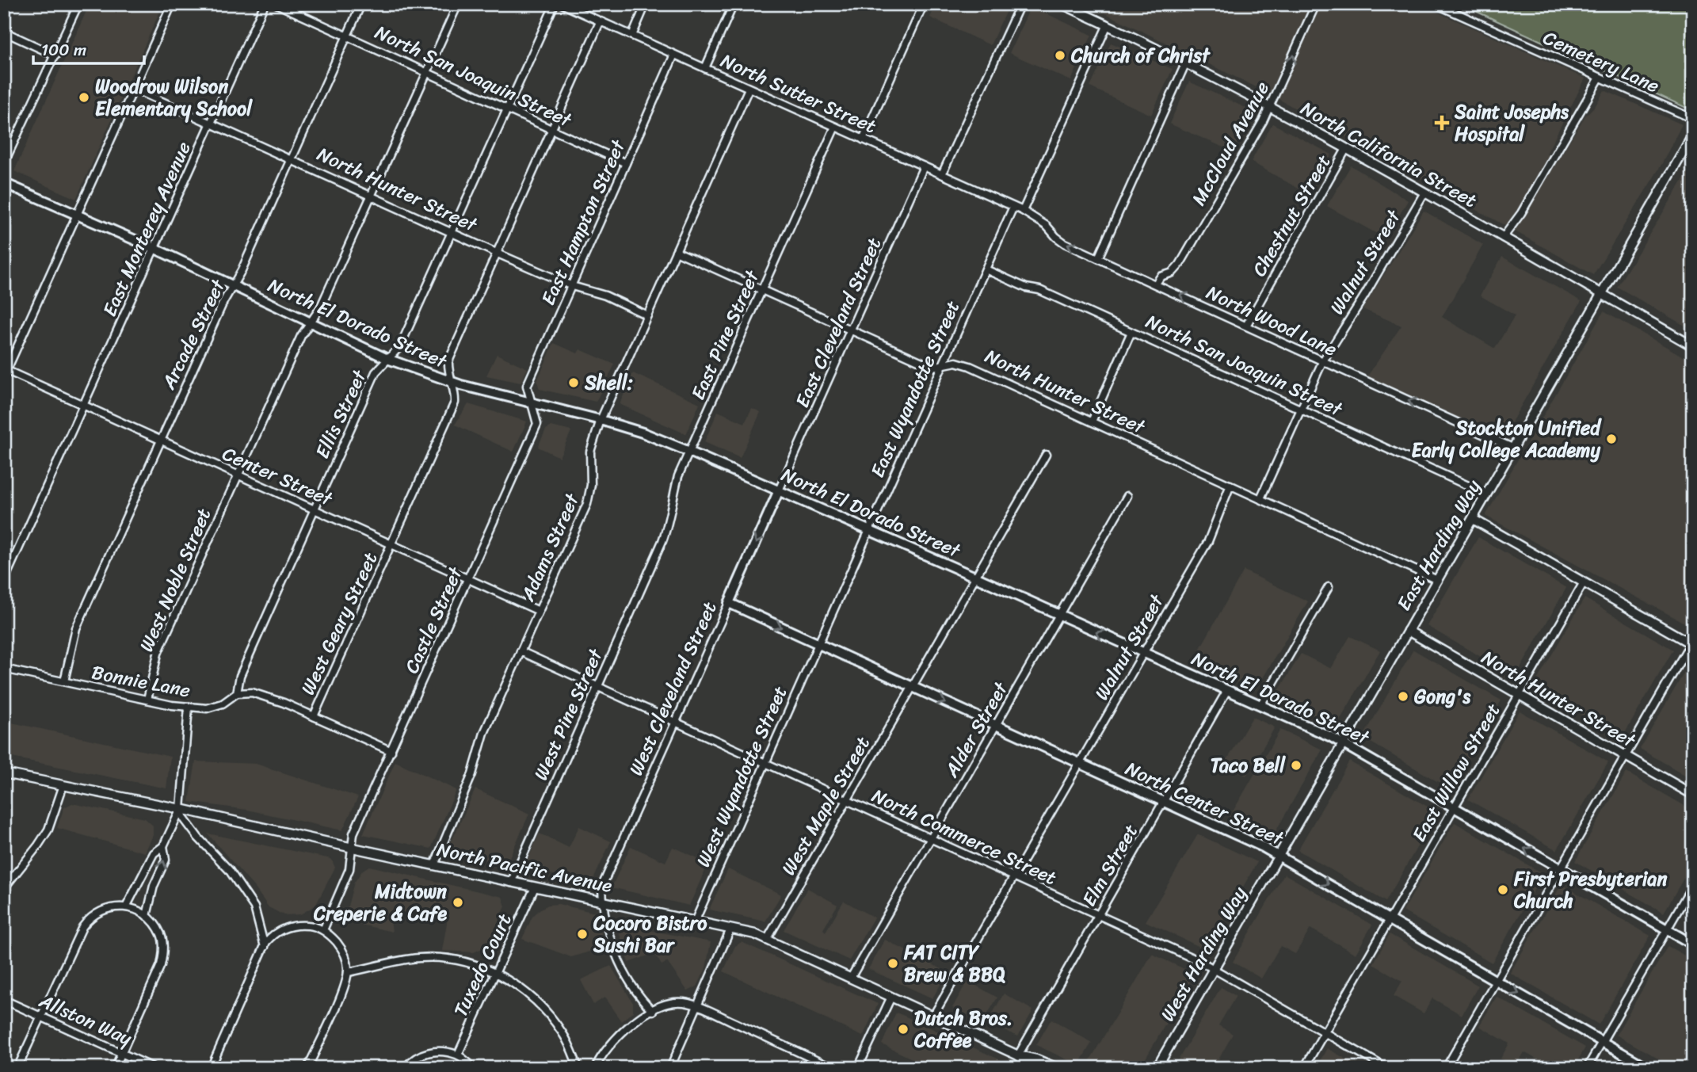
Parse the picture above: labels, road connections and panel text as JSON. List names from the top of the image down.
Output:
{
  "streets": {
    "main road": ["North El Dorado Street", "West Cleveland Street", "North Center Street"],
    "street": [
      "Cemetery Lane",
      "North San Joaquin Street",
      "North Sutter Street",
      "McCloud Avenue",
      "North California Street",
      "North Hunter Street",
      "Chestnut Street",
      "East Hampton Street",
      "East Monterey Avenue",
      "Walnut Street",
      "North Wood Lane",
      "East Cleveland Street",
      "Arcade Street",
      "East Pine Street",
      "East Wyandotte Street",
      "Ellis Street",
      "Center Street",
      "East Harding Way",
      "Adams Street",
      "West Noble Street",
      "Castle Street",
      "West Geary Street",
      "Bonnie Lane",
      "West Pine Street",
      "Alder Street",
      "East Willow Street",
      "West Wyandotte Street",
      "West Maple Street",
      "North Commerce Street",
      "Elm Street",
      "North Pacific Avenue",
      "West Harding Way",
      "Tuxedo Court",
      "Allston Way"
    ]
  },
  "crossings": [
    ["North San Joaquin Street", "East Hampton Street"],
    ["North San Joaquin Street", "Walnut Street"],
    ["North San Joaquin Street", "Arcade Street"],
    ["North San Joaquin Street", "East Wyandotte Street"],
    ["North San Joaquin Street", "Ellis Street"],
    ["North San Joaquin Street", "East Harding Way"],
    ["North San Joaquin Street", "West Noble Street"],
    ["North San Joaquin Street", "West Geary Street"],
    ["North Sutter Street", "East Hampton Street"],
    ["North Sutter Street", "North Wood Lane"],
    ["North Sutter Street", "East Cleveland Street"],
    ["North Sutter Street", "East Pine Street"],
    ["North Sutter Street", "East Wyandotte Street"],
    ["North Sutter Street", "Adams Street"],
    ["North Sutter Street", "West Geary Street"],
    ["McCloud Avenue", "North California Street"],
    ["McCloud Avenue", "North Wood Lane"],
    ["North California Street", "Chestnut Street"],
    ["North California Street", "Walnut Street"],
    ["North California Street", "East Harding Way"],
    ["North Hunter Street", "East Hampton Street"],
    ["North Hunter Street", "East Monterey Avenue"],
    ["North Hunter Street", "Walnut Street"],
    ["North Hunter Street", "East Cleveland Street"],
    ["North Hunter Street", "Arcade Street"],
    ["North Hunter Street", "East Pine Street"],
    ["North Hunter Street", "East Wyandotte Street"],
    ["North Hunter Street", "Ellis Street"],
    ["North Hunter Street", "East Harding Way"],
    ["North Hunter Street", "Adams Street"],
    ["North Hunter Street", "West Noble Street"],
    ["North Hunter Street", "West Geary Street"],
    ["North Hunter Street", "East Willow Street"],
    ["Chestnut Street", "North Wood Lane"],
    ["East Hampton Street", "North El Dorado Street"],
    ["East Hampton Street", "Castle Street"],
    ["East Monterey Avenue", "North El Dorado Street"],
    ["East Monterey Avenue", "Center Street"],
    ["Walnut Street", "North Wood Lane"],
    ["Walnut Street", "North El Dorado Street"],
    ["Walnut Street", "North Center Street"],
    ["Walnut Street", "North Commerce Street"],
    ["Walnut Street", "North Pacific Avenue"],
    ["North Wood Lane", "East Harding Way"],
    ["East Cleveland Street", "North El Dorado Street"],
    ["East Cleveland Street", "West Cleveland Street"],
    ["North El Dorado Street", "Arcade Street"],
    ["North El Dorado Street", "East Pine Street"],
    ["North El Dorado Street", "East Wyandotte Street"],
    ["North El Dorado Street", "Ellis Street"],
    ["North El Dorado Street", "East Harding Way"],
    ["North El Dorado Street", "Adams Street"],
    ["North El Dorado Street", "West Noble Street"],
    ["North El Dorado Street", "Castle Street"],
    ["North El Dorado Street", "West Geary Street"],
    ["North El Dorado Street", "West Cleveland Street"],
    ["North El Dorado Street", "Alder Street"],
    ["North El Dorado Street", "East Willow Street"],
    ["North El Dorado Street", "West Maple Street"],
    ["North El Dorado Street", "Elm Street"],
    ["Arcade Street", "Center Street"],
    ["Arcade Street", "Bonnie Lane"],
    ["East Pine Street", "West Pine Street"],
    ["East Wyandotte Street", "West Wyandotte Street"],
    ["East Wyandotte Street", "North Center Street"],
    ["Ellis Street", "Center Street"],
    ["Ellis Street", "Bonnie Lane"],
    ["Center Street", "Adams Street"],
    ["Center Street", "West Noble Street"],
    ["Center Street", "Castle Street"],
    ["Center Street", "West Geary Street"],
    ["East Harding Way", "North Center Street"],
    ["East Harding Way", "West Harding Way"],
    ["Adams Street", "North Commerce Street"],
    ["Adams Street", "North Pacific Avenue"],
    ["West Noble Street", "Bonnie Lane"],
    ["Castle Street", "North Pacific Avenue"],
    ["West Cleveland Street", "North Center Street"],
    ["West Cleveland Street", "North Commerce Street"],
    ["West Cleveland Street", "North Pacific Avenue"],
    ["West Pine Street", "North Commerce Street"],
    ["West Pine Street", "North Pacific Avenue"],
    ["Alder Street", "North Center Street"],
    ["Alder Street", "North Commerce Street"],
    ["Alder Street", "North Pacific Avenue"],
    ["East Willow Street", "North Center Street"],
    ["East Willow Street", "North Commerce Street"],
    ["West Wyandotte Street", "North Center Street"],
    ["West Wyandotte Street", "North Commerce Street"],
    ["West Wyandotte Street", "North Pacific Avenue"],
    ["North Center Street", "West Maple Street"],
    ["North Center Street", "Elm Street"],
    ["North Center Street", "West Harding Way"],
    ["West Maple Street", "North Commerce Street"],
    ["West Maple Street", "North Pacific Avenue"],
    ["North Commerce Street", "Elm Street"],
    ["North Commerce Street", "West Harding Way"],
    ["Elm Street", "North Pacific Avenue"],
    ["North Pacific Avenue", "Tuxedo Court"]
  ],
  "one_way": ["North Wood Lane", "North Center Street"],
  "places": {
    "other": [
      "Church of Christ",
      "Woodrow Wilson Elementary School",
      "Shell:",
      "Stockton Unified Early College Academy",
      "Gong's",
      "Taco Bell",
      "First Presbyterian Church",
      "Midtown Creperie & Cafe",
      "Cocoro Bistro Sushi Bar",
      "FAT CITY Brew & BBQ",
      "Dutch Bros. Coffee"
    ],
    "health": ["Saint Josephs Hospital"]
  },
  "scale_bar": "100 m"
}
